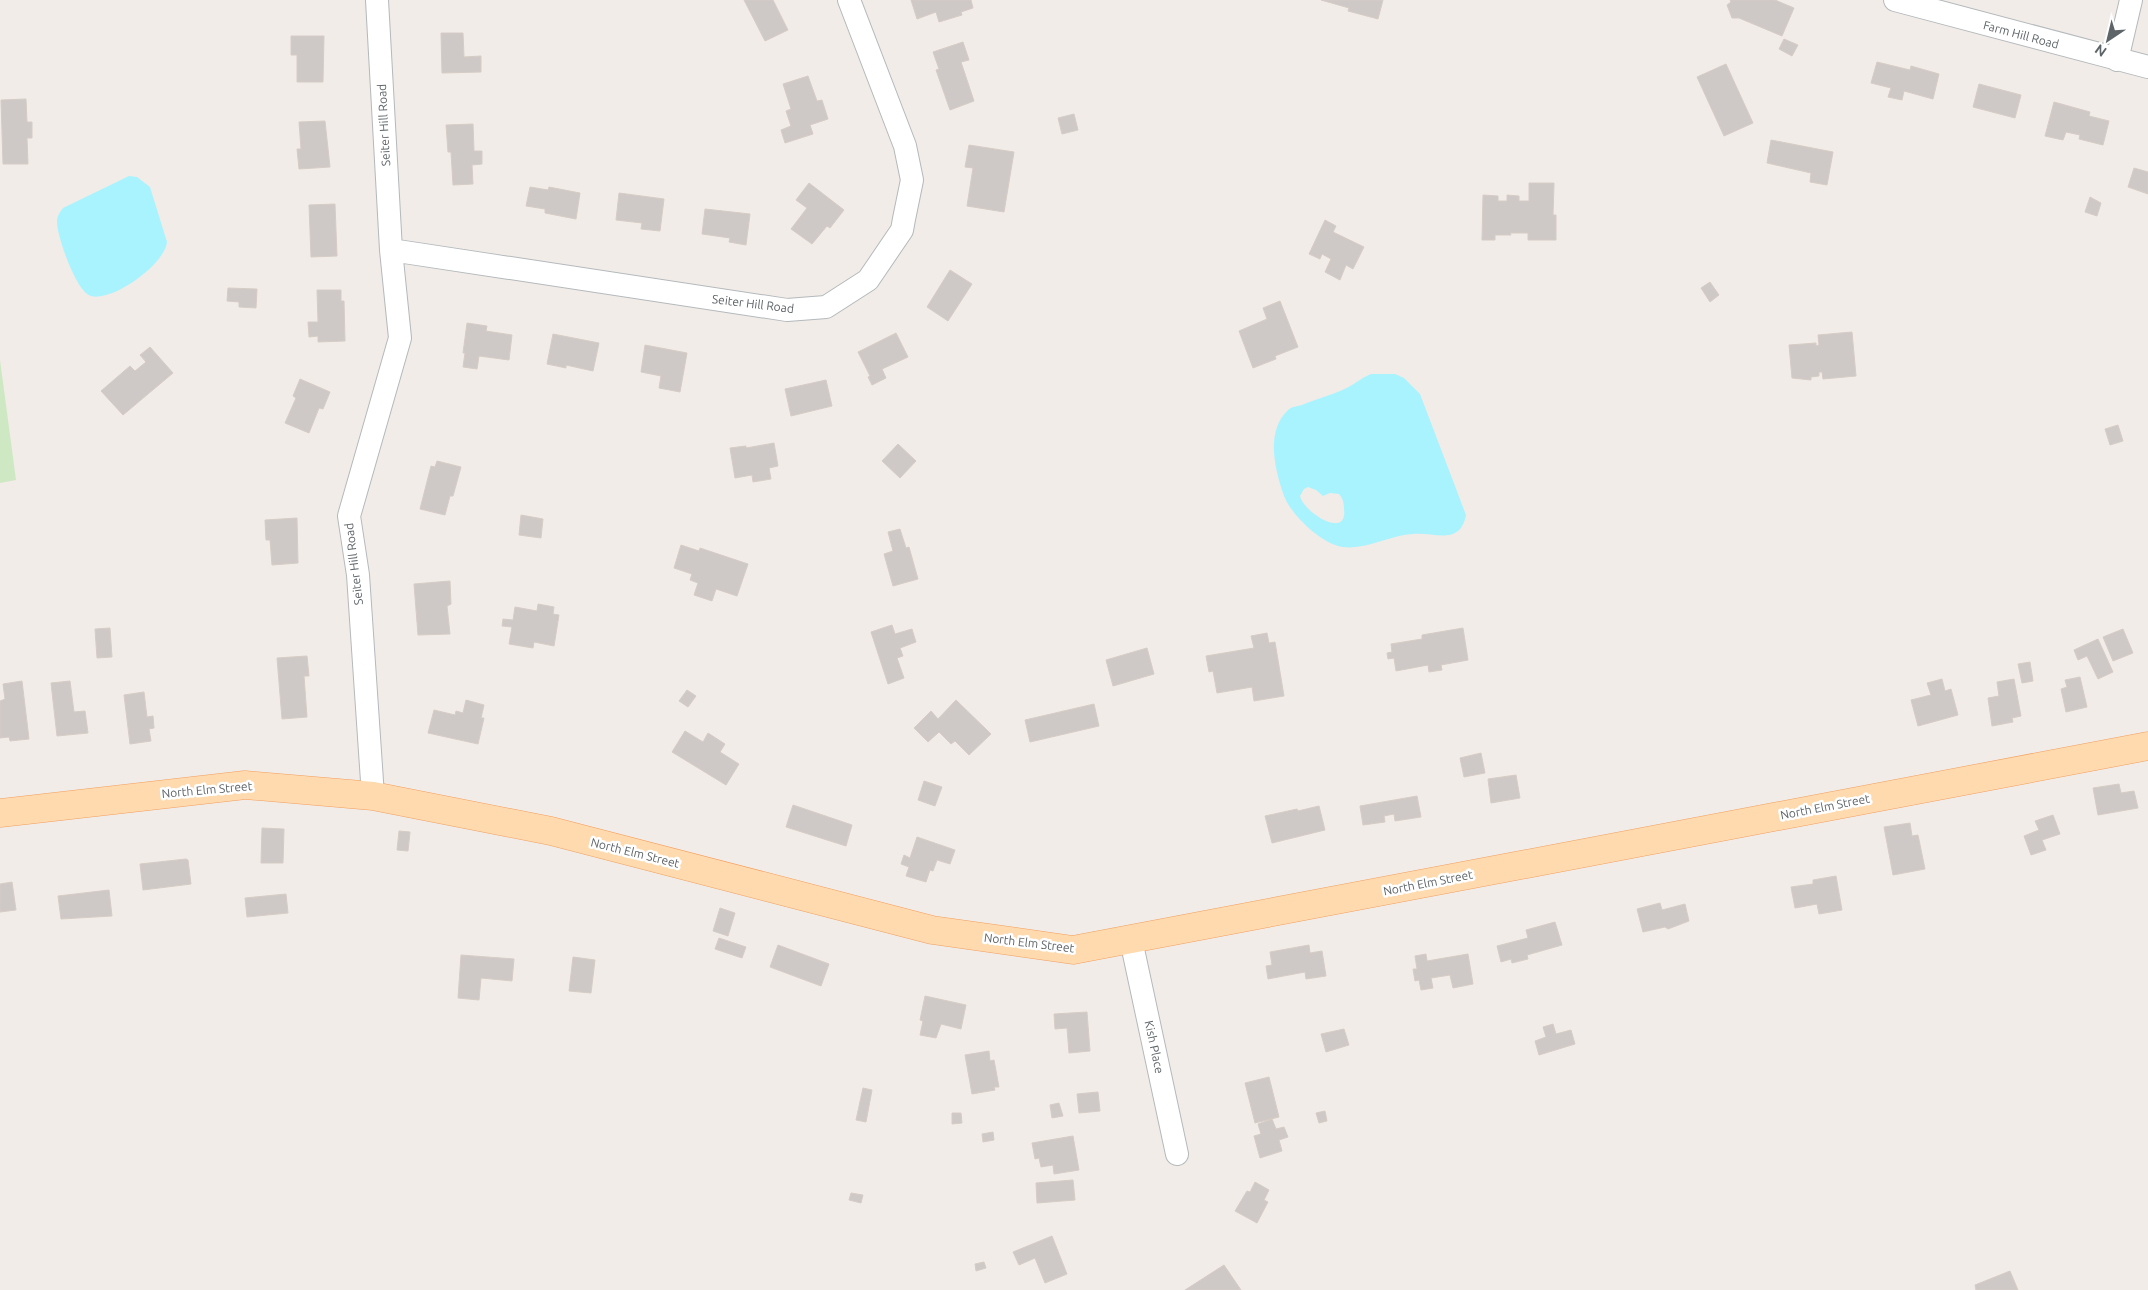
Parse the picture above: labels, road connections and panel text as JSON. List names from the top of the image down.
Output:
{
  "streets": {
    "main road": ["North Elm Street"],
    "street": ["Farm Hill Road", "Seiter Hill Road", "Kish Place"]
  },
  "crossings": [
    ["Seiter Hill Road", "North Elm Street"],
    ["North Elm Street", "Kish Place"]
  ],
  "north": "bottom left"
}
